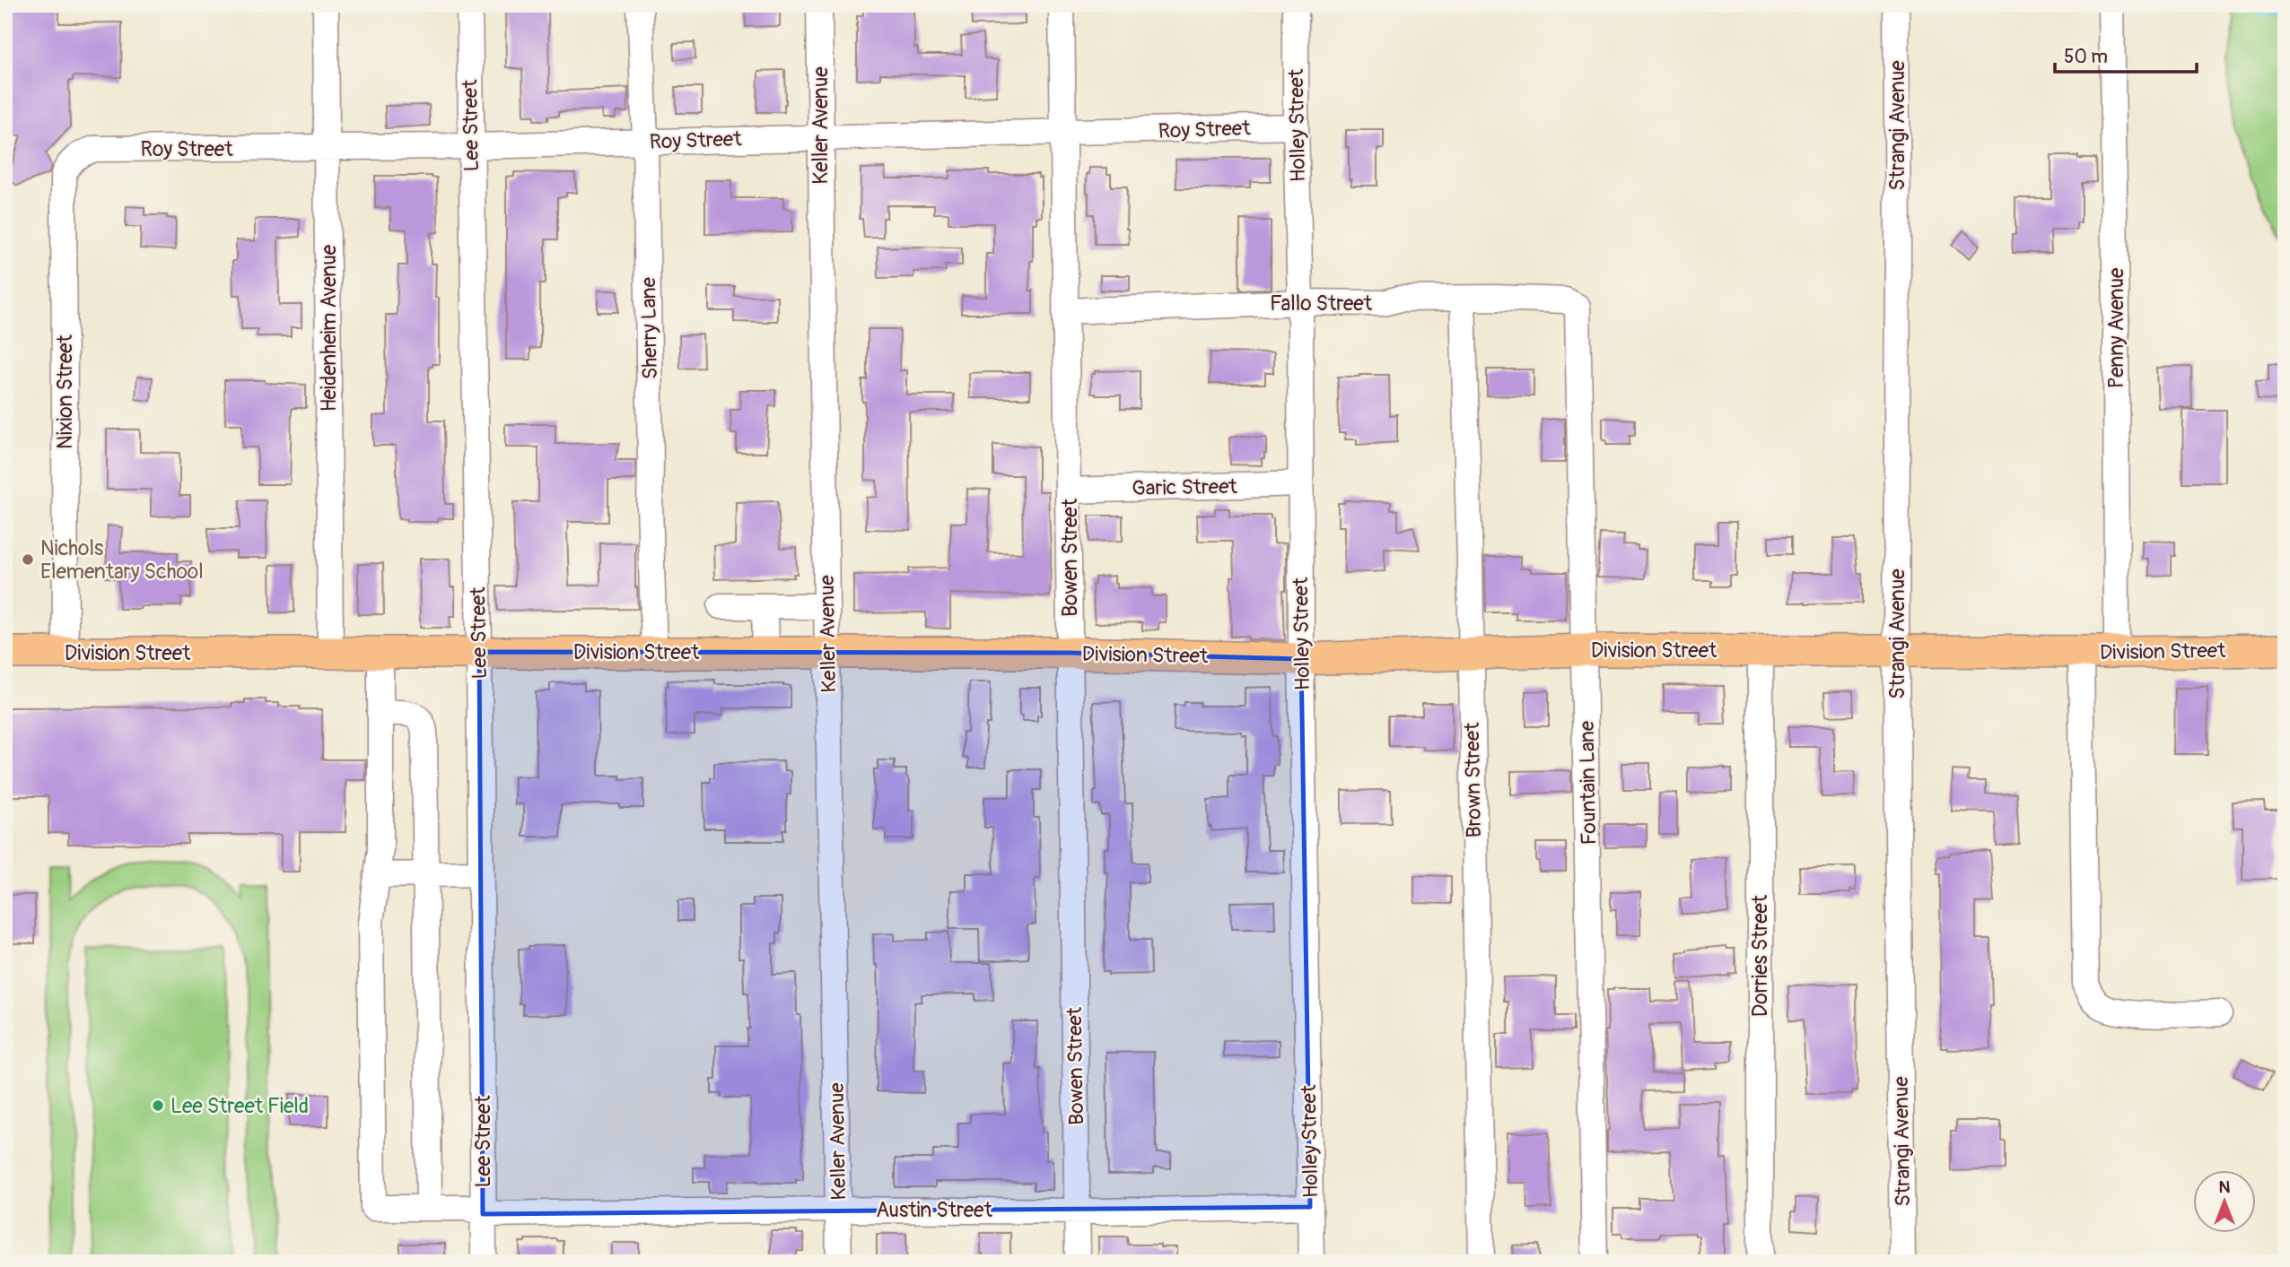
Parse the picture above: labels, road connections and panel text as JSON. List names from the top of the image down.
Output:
{
  "streets": {
    "main road": ["Division Street"],
    "street": [
      "Lee Street",
      "Keller Avenue",
      "Holley Street",
      "Strangi Avenue",
      "Roy Street",
      "Fallo Street",
      "Heidenheim Avenue",
      "Sherry Lane",
      "Penny Avenue",
      "Nixion Street",
      "Garic Street",
      "Bowen Street",
      "Brown Street",
      "Fountain Lane",
      "Dorries Street",
      "Austin Street"
    ]
  },
  "crossings": [
    ["Lee Street", "Roy Street"],
    ["Lee Street", "Division Street"],
    ["Lee Street", "Austin Street"],
    ["Keller Avenue", "Roy Street"],
    ["Keller Avenue", "Division Street"],
    ["Keller Avenue", "Austin Street"],
    ["Holley Street", "Roy Street"],
    ["Holley Street", "Fallo Street"],
    ["Holley Street", "Garic Street"],
    ["Holley Street", "Division Street"],
    ["Holley Street", "Austin Street"],
    ["Strangi Avenue", "Division Street"],
    ["Roy Street", "Heidenheim Avenue"],
    ["Roy Street", "Sherry Lane"],
    ["Roy Street", "Nixion Street"],
    ["Roy Street", "Bowen Street"],
    ["Fallo Street", "Bowen Street"],
    ["Fallo Street", "Brown Street"],
    ["Fallo Street", "Fountain Lane"],
    ["Heidenheim Avenue", "Division Street"],
    ["Sherry Lane", "Division Street"],
    ["Penny Avenue", "Division Street"],
    ["Nixion Street", "Division Street"],
    ["Garic Street", "Bowen Street"],
    ["Bowen Street", "Division Street"],
    ["Bowen Street", "Austin Street"],
    ["Division Street", "Brown Street"],
    ["Division Street", "Fountain Lane"],
    ["Division Street", "Dorries Street"]
  ],
  "places": ["Nichols Elementary School", "Lee Street Field"],
  "scale_bar": "50 m",
  "north": "top"
}
